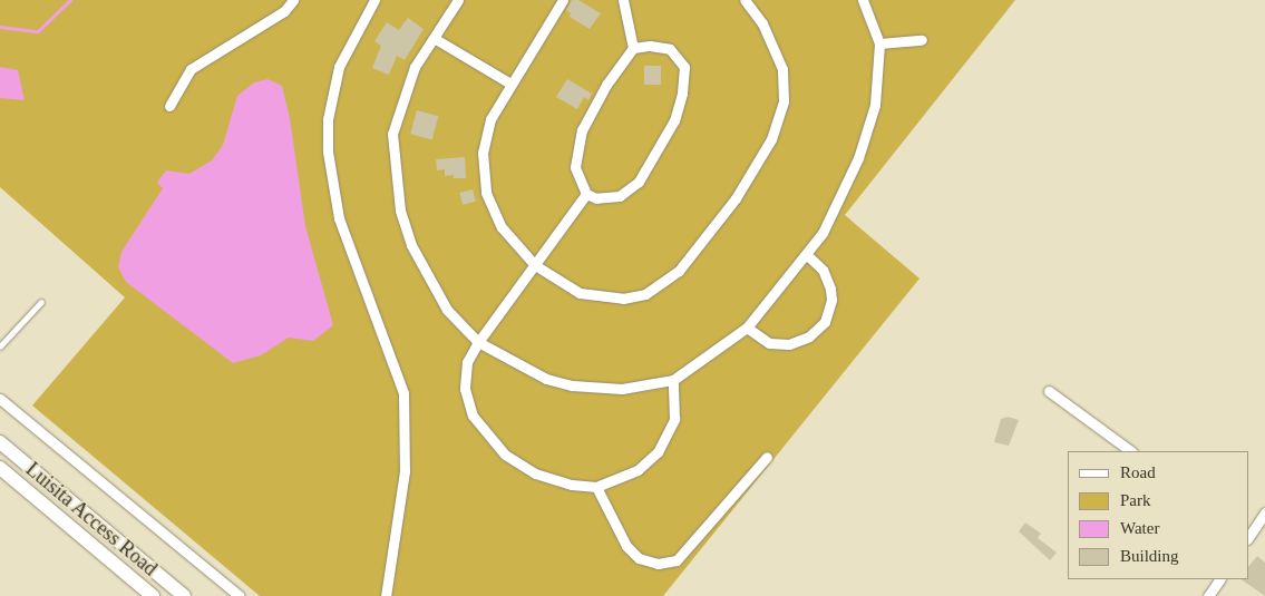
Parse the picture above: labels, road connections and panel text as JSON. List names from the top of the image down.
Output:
{
  "streets": {
    "main road": ["Luisita Access Road"]
  },
  "legend": [
    "Road",
    "Park",
    "Water",
    "Building"
  ]
}
